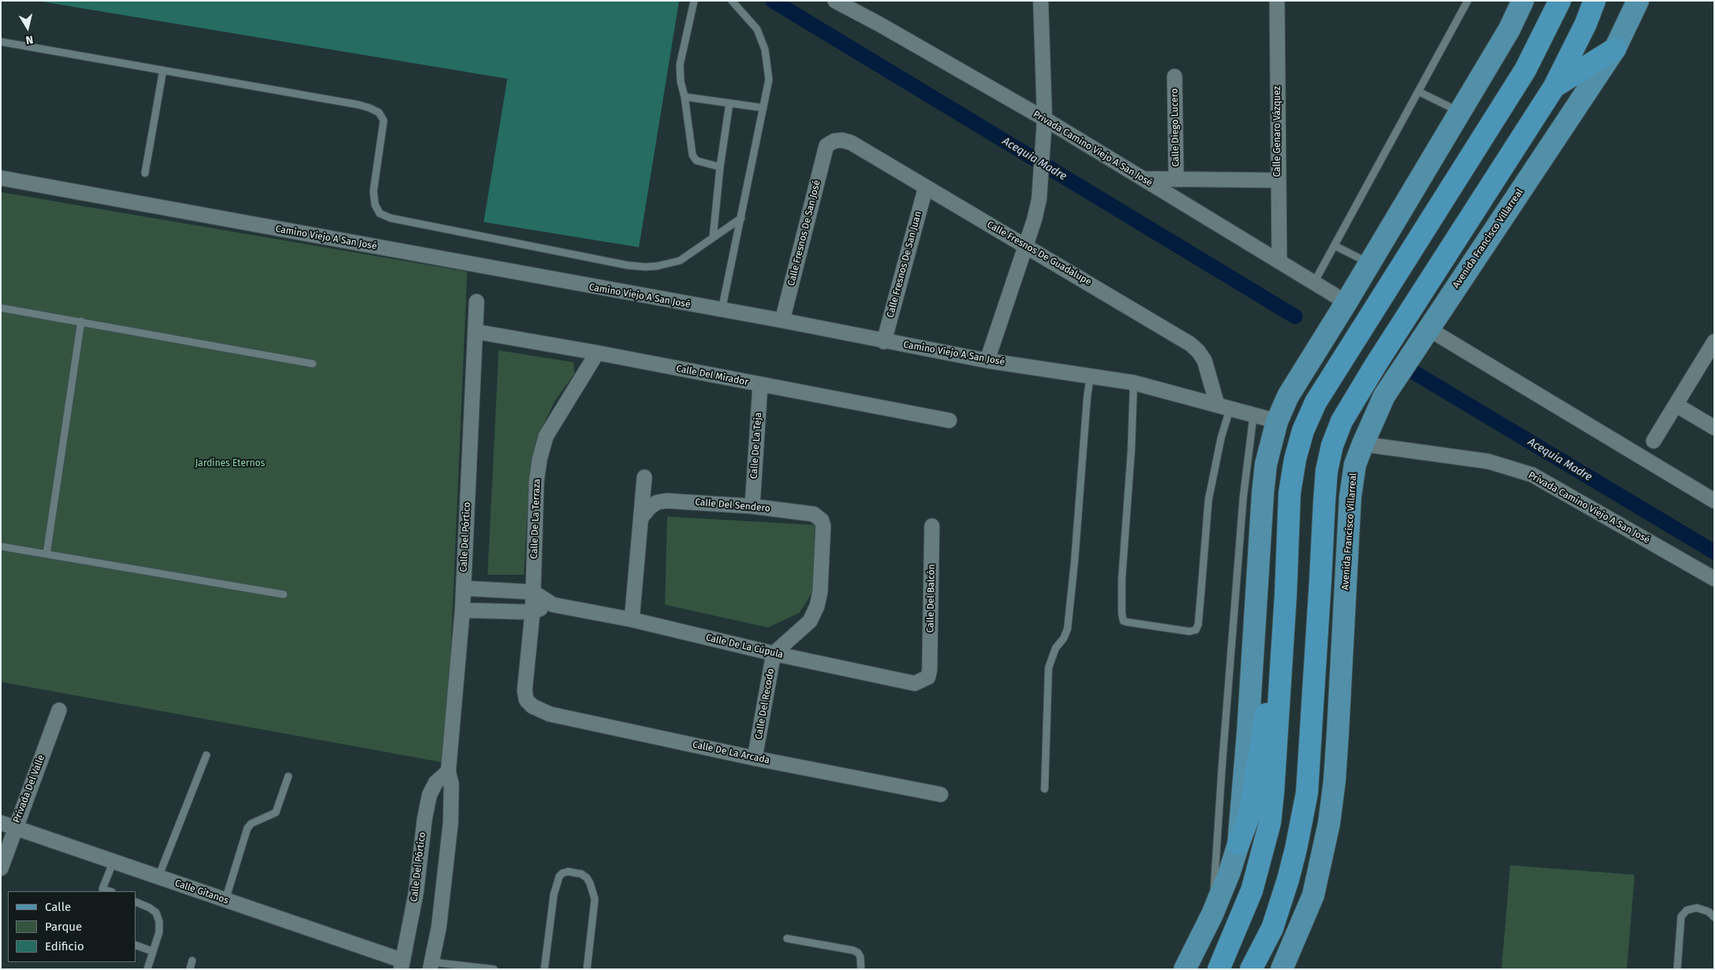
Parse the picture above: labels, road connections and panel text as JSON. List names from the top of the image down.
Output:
{
  "streets": {
    "main road": ["Avenida Francisco Villarreal"],
    "street": [
      "Calle Diego Lucero",
      "Calle Genaro Vázquez",
      "Privada Camino Viejo A San José",
      "Calle Fresnos De San José",
      "Camino Viejo A San José",
      "Calle Fresnos De Guadalupe",
      "Calle Fresnos De San Juan",
      "Calle Del Mirador",
      "Calle De La Teja",
      "Calle Del Sendero",
      "Calle De La Terraza",
      "Calle Del Pórtico",
      "Calle Del Balcón",
      "Calle De La Cúpula",
      "Calle Del Recodo",
      "Calle De La Arcada",
      "Privada Del Valle",
      "Calle Gitanos"
    ]
  },
  "crossings": [
    ["Calle Diego Lucero", "Calle Genaro Vázquez"],
    ["Calle Diego Lucero", "Privada Camino Viejo A San José"],
    ["Calle Genaro Vázquez", "Privada Camino Viejo A San José"],
    ["Privada Camino Viejo A San José", "Avenida Francisco Villarreal"],
    ["Calle Fresnos De San José", "Camino Viejo A San José"],
    ["Calle Fresnos De San José", "Calle Fresnos De Guadalupe"],
    ["Camino Viejo A San José", "Calle Fresnos De Guadalupe"],
    ["Camino Viejo A San José", "Calle Fresnos De San Juan"],
    ["Calle Fresnos De Guadalupe", "Calle Fresnos De San Juan"],
    ["Calle Del Mirador", "Calle De La Teja"],
    ["Calle Del Mirador", "Calle De La Terraza"],
    ["Calle Del Mirador", "Calle Del Pórtico"],
    ["Calle De La Teja", "Calle Del Sendero"],
    ["Calle Del Sendero", "Calle De La Cúpula"],
    ["Calle Del Sendero", "Calle Del Recodo"],
    ["Calle De La Terraza", "Calle De La Cúpula"],
    ["Calle De La Terraza", "Calle De La Arcada"],
    ["Calle Del Pórtico", "Calle De La Cúpula"],
    ["Calle Del Pórtico", "Calle Gitanos"],
    ["Calle Del Balcón", "Calle De La Cúpula"],
    ["Calle De La Cúpula", "Calle Del Recodo"],
    ["Calle Del Recodo", "Calle De La Arcada"],
    ["Privada Del Valle", "Calle Gitanos"]
  ],
  "water": ["Acequia Madre"],
  "parks": ["Jardines Eternos"],
  "legend": ["Calle", "Parque", "Edificio"],
  "north": "bottom"
}
